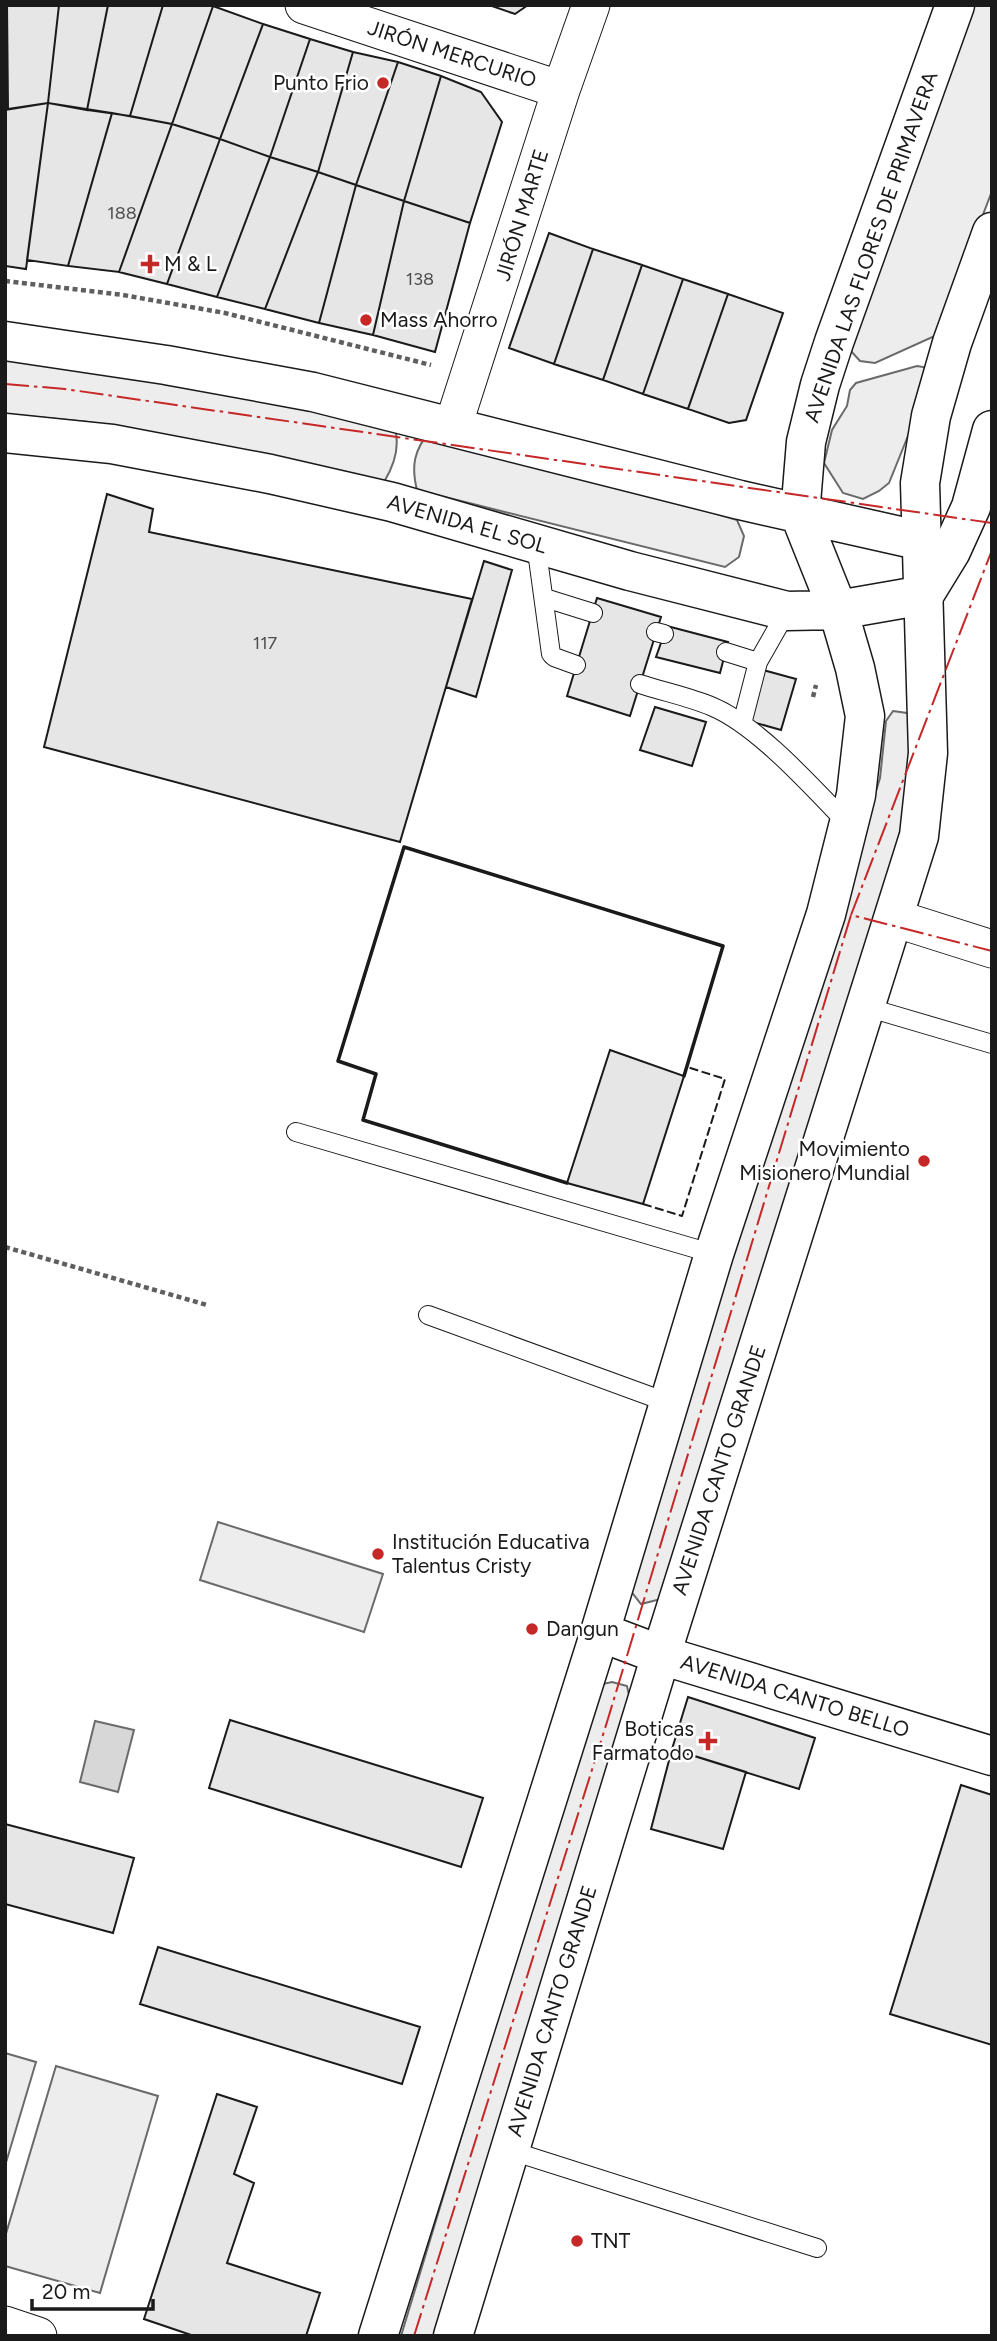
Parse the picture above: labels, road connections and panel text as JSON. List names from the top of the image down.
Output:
{
  "streets": {
    "main road": [
      "AVENIDA LAS FLORES DE PRIMAVERA",
      "AVENIDA EL SOL",
      "AVENIDA CANTO GRANDE",
      "AVENIDA CANTO BELLO"
    ],
    "street": ["JIRÓN MERCURIO", "JIRÓN MARTE"]
  },
  "crossings": [
    ["JIRÓN MERCURIO", "JIRÓN MARTE"],
    ["AVENIDA LAS FLORES DE PRIMAVERA", "AVENIDA EL SOL"],
    ["AVENIDA EL SOL", "AVENIDA CANTO GRANDE"],
    ["AVENIDA CANTO GRANDE", "AVENIDA CANTO BELLO"]
  ],
  "places": {
    "other": [
      "Punto Frio",
      "Mass Ahorro",
      "Movimiento Misionero Mundial",
      "Institución Educativa Talentus Cristy",
      "Dangun",
      "TNT"
    ],
    "health": ["M & L", "Boticas Farmatodo"]
  },
  "house_numbers": ["188", "138", "117"],
  "scale_bar": "20 m"
}
